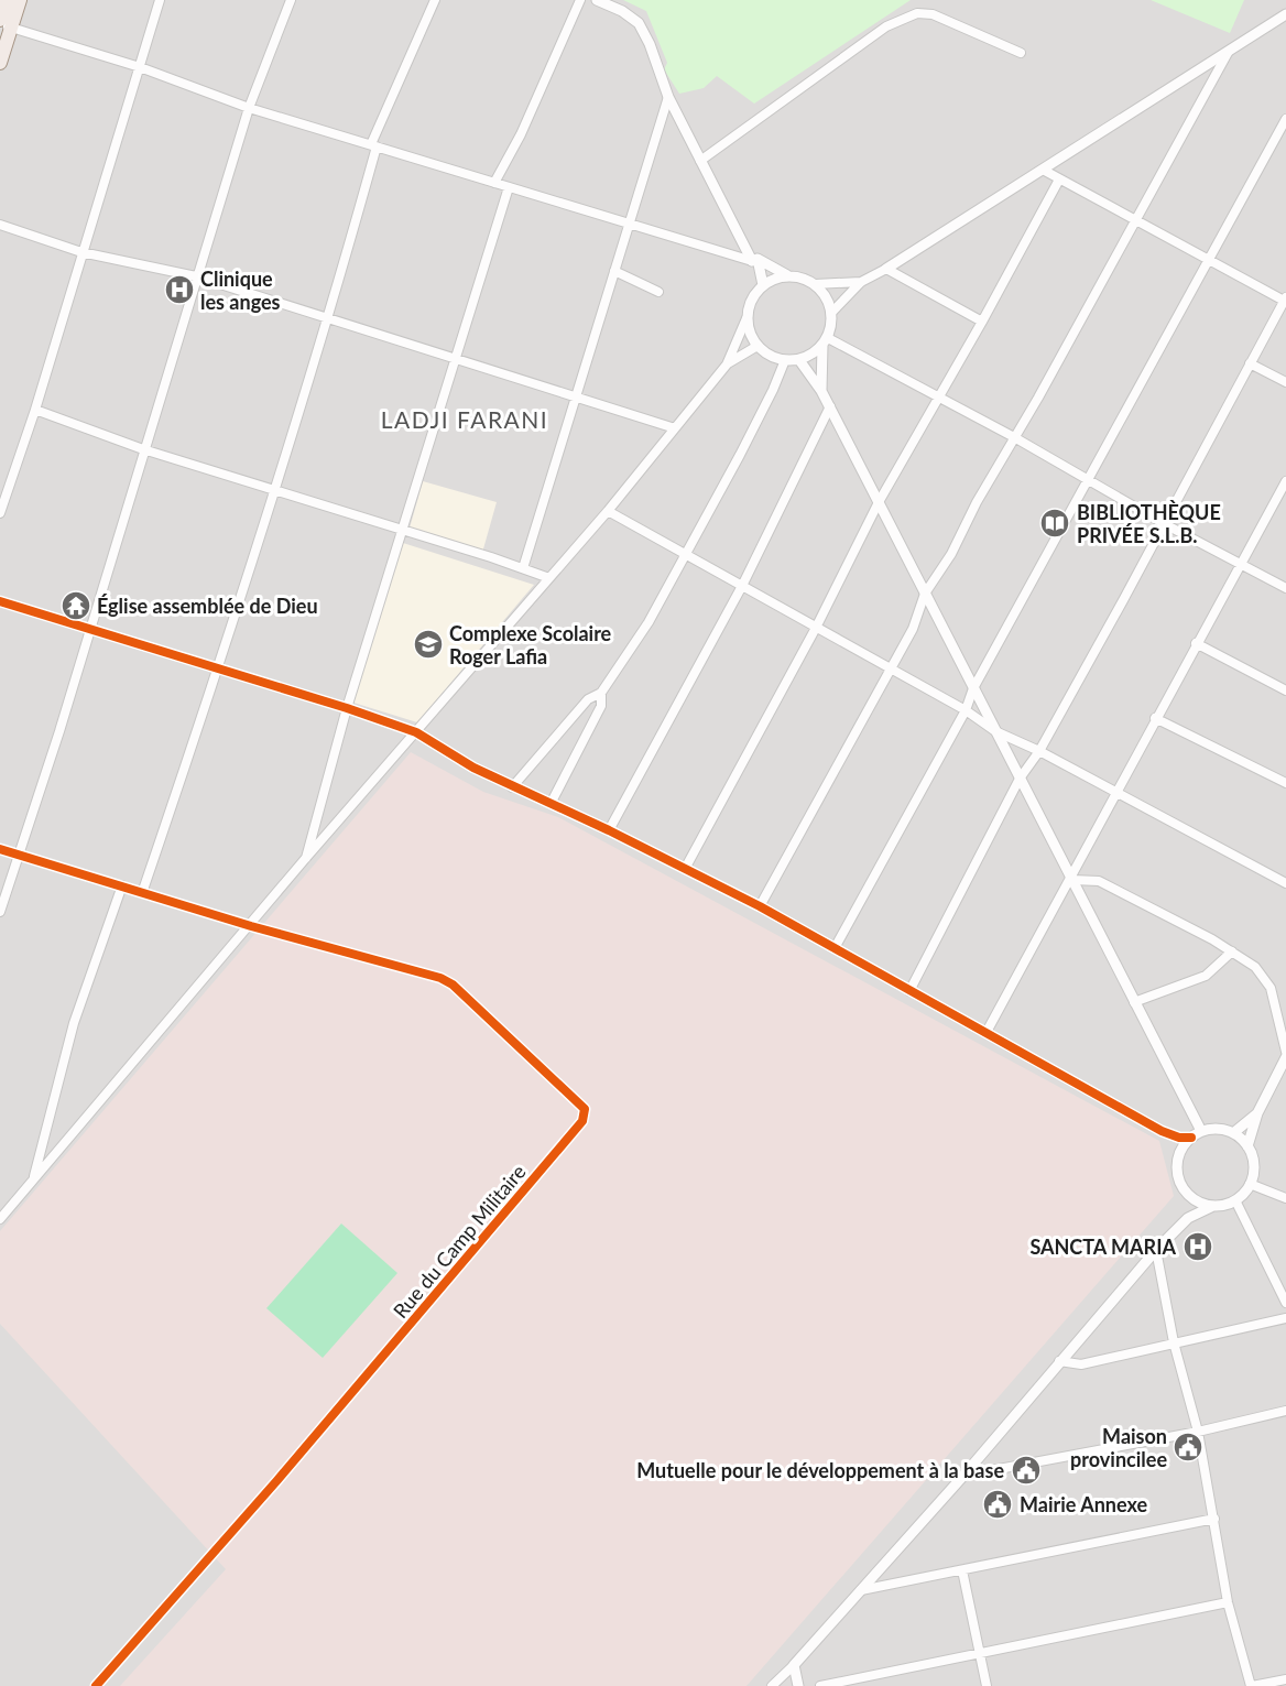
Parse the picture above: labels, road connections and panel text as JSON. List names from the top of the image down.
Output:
{
  "streets": {
    "street": ["Rue du Camp Militaire"]
  },
  "districts": ["LADJI FARANI"],
  "places": {
    "hospital": ["Clinique les anges", "SANCTA MARIA"],
    "library": ["BIBLIOTHÈQUE PRIVÉE S.L.B."],
    "temple": ["Église assemblée de Dieu"],
    "school or university": ["Complexe Scolaire Roger Lafia"],
    "public building": ["Maison provincilee", "Mutuelle pour le développement à la base", "Mairie Annexe"]
  }
}
